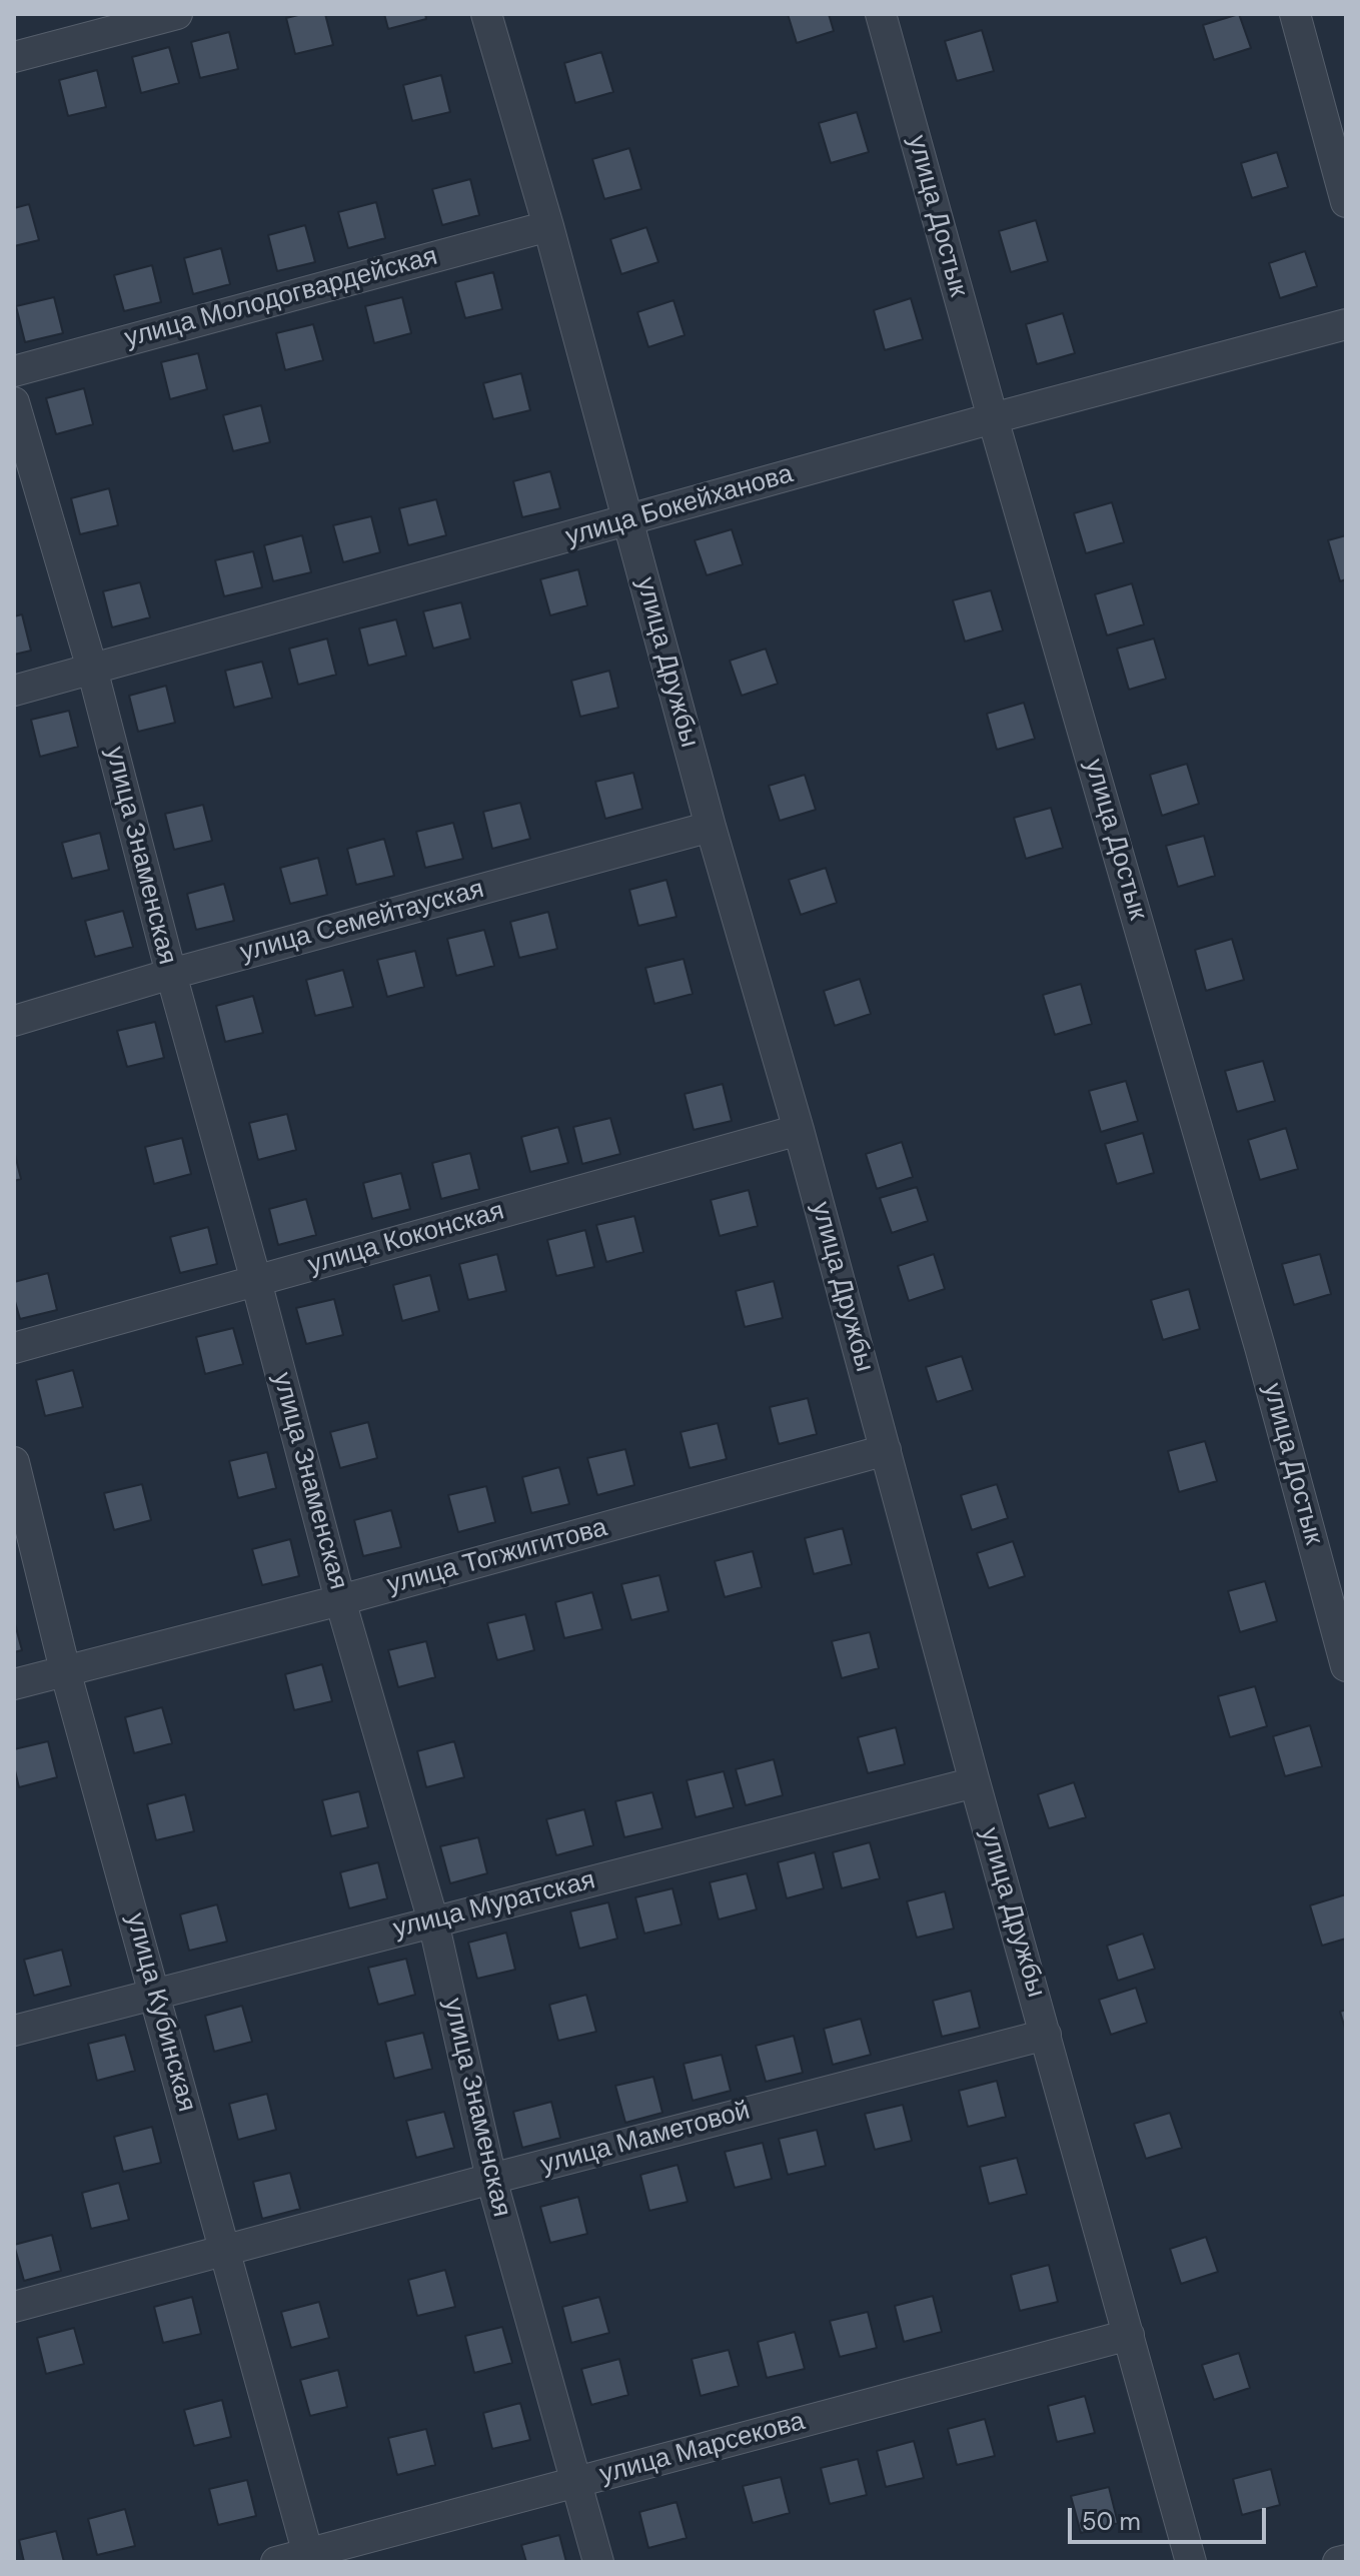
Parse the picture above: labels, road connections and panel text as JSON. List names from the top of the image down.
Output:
{
  "streets": {
    "street": [
      "улица Достык",
      "улица Молодогвардейская",
      "улица Бокейханова",
      "улица Дружбы",
      "улица Знаменская",
      "улица Семейтауская",
      "улица Коконская",
      "улица Тогжигитова",
      "улица Муратская",
      "улица Кубинская",
      "улица Маметовой",
      "улица Марсекова"
    ]
  },
  "crossings": [
    ["улица Достык", "улица Бокейханова"],
    ["улица Молодогвардейская", "улица Дружбы"],
    ["улица Бокейханова", "улица Дружбы"],
    ["улица Бокейханова", "улица Знаменская"],
    ["улица Дружбы", "улица Семейтауская"],
    ["улица Дружбы", "улица Коконская"],
    ["улица Дружбы", "улица Тогжигитова"],
    ["улица Дружбы", "улица Муратская"],
    ["улица Дружбы", "улица Маметовой"],
    ["улица Дружбы", "улица Марсекова"],
    ["улица Знаменская", "улица Семейтауская"],
    ["улица Знаменская", "улица Коконская"],
    ["улица Знаменская", "улица Тогжигитова"],
    ["улица Знаменская", "улица Муратская"],
    ["улица Знаменская", "улица Маметовой"],
    ["улица Знаменская", "улица Марсекова"],
    ["улица Тогжигитова", "улица Кубинская"],
    ["улица Муратская", "улица Кубинская"],
    ["улица Кубинская", "улица Маметовой"],
    ["улица Кубинская", "улица Марсекова"]
  ],
  "scale_bar": "50 m"
}
